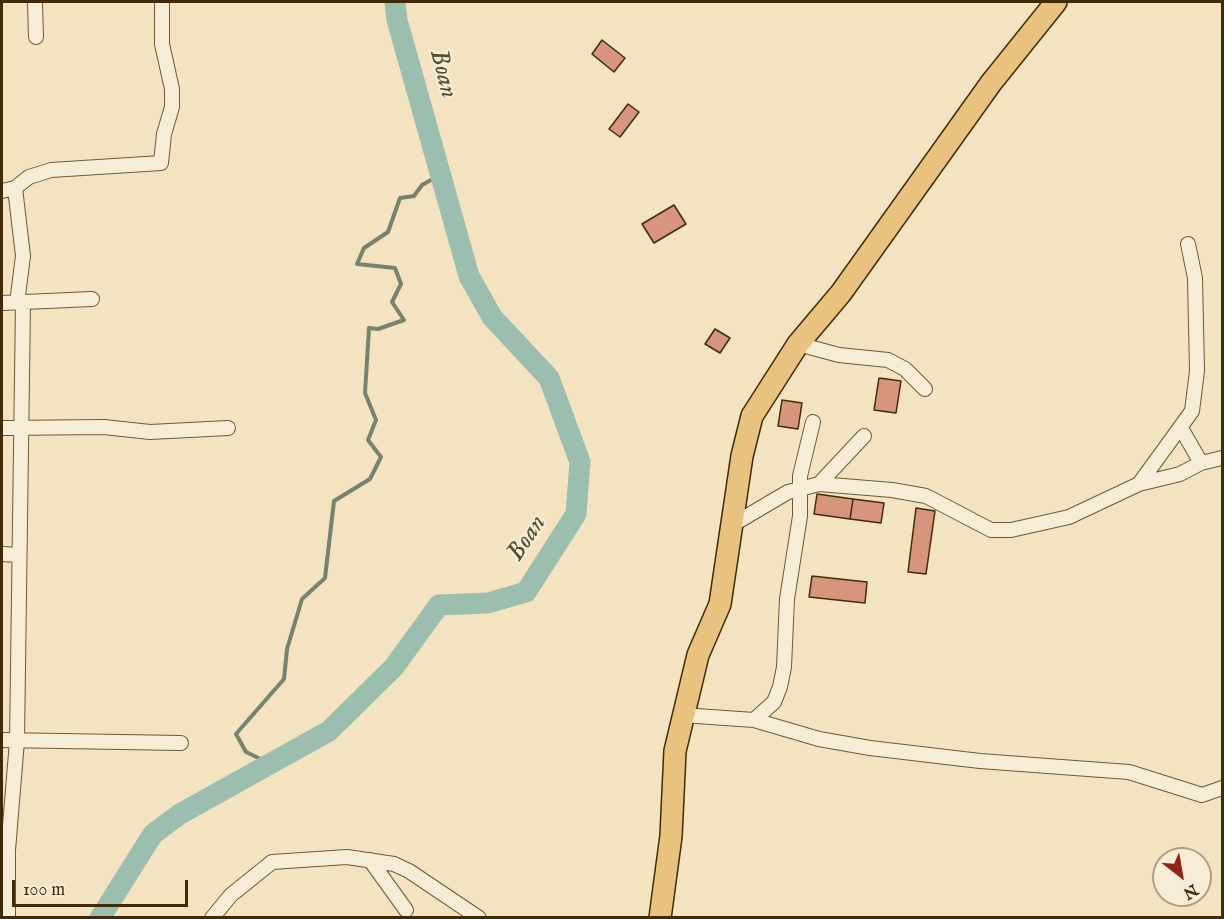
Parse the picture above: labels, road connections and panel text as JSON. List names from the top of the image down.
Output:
{
  "water": ["Boan"],
  "scale_bar": "100 m",
  "north": "bottom right"
}
